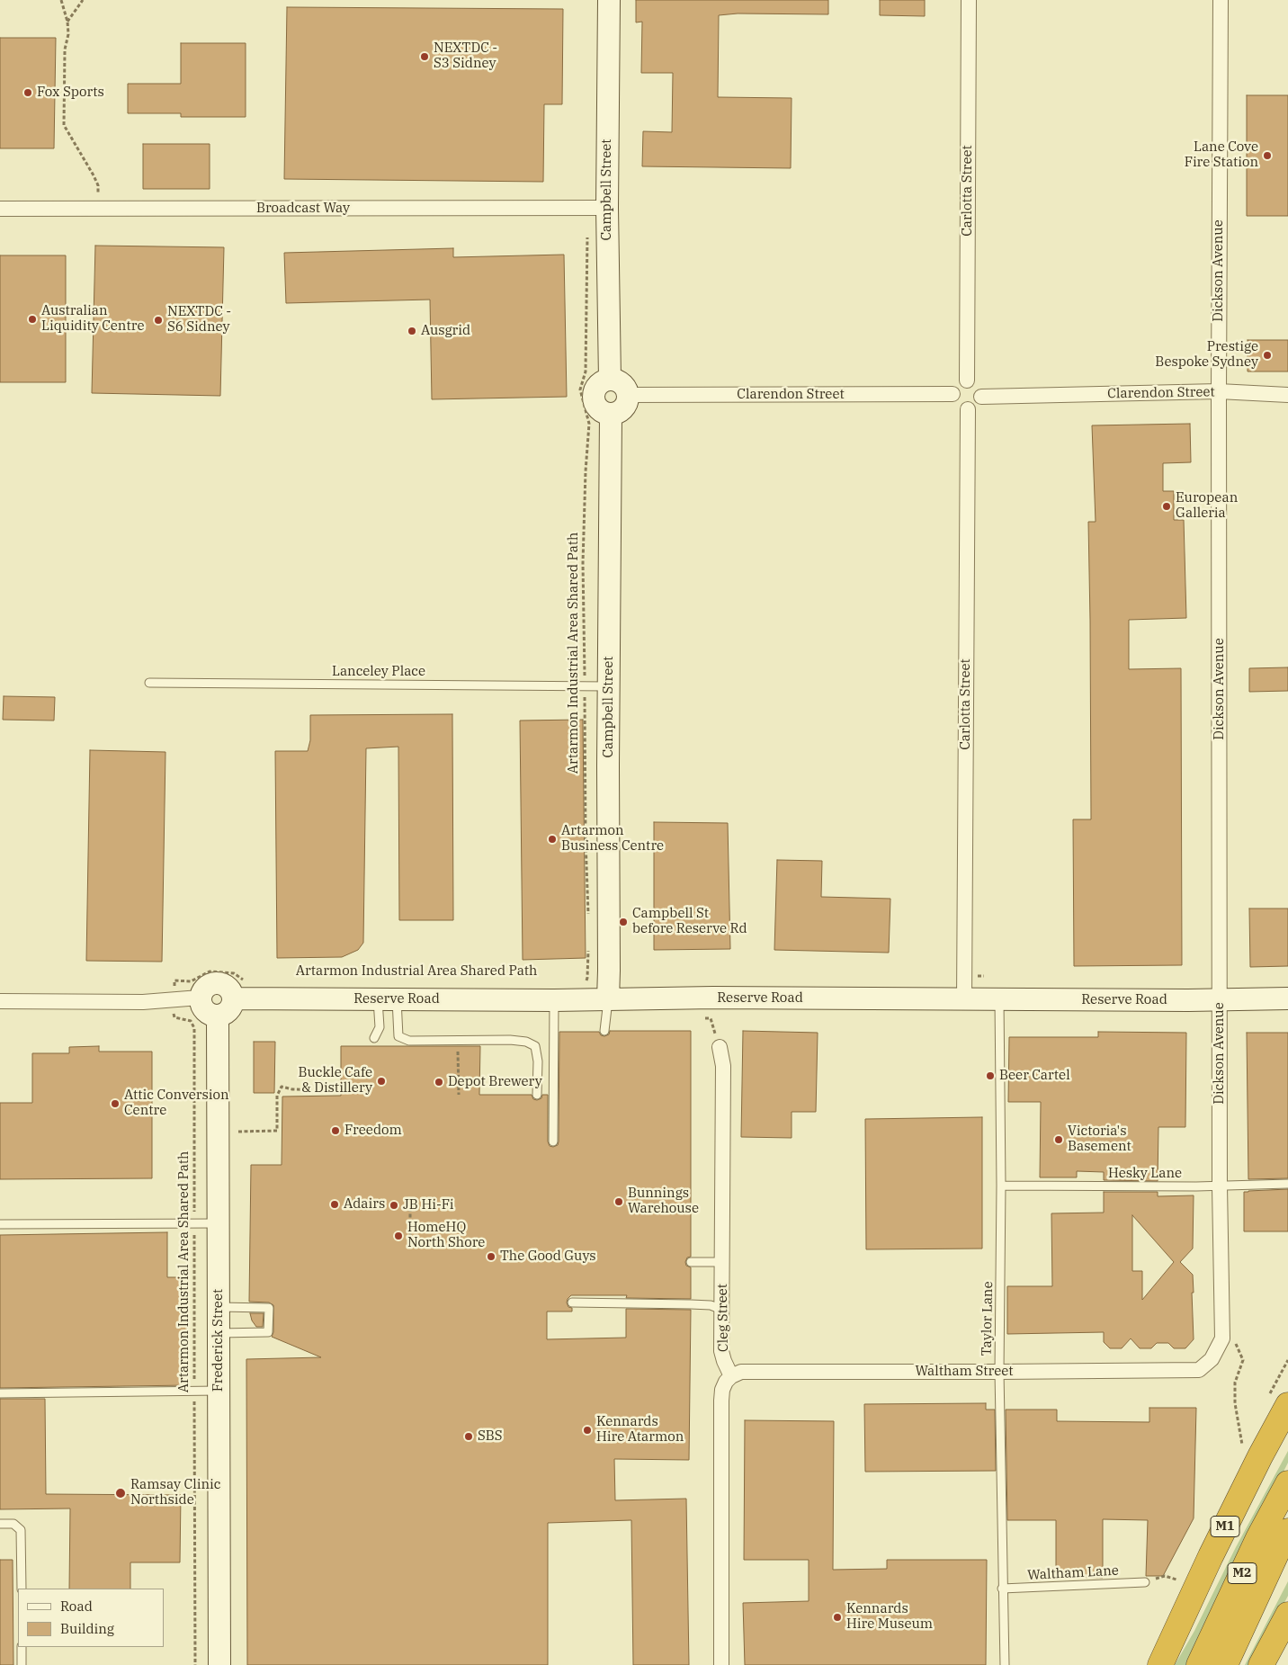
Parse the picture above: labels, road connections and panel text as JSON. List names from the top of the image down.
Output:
{
  "streets": {
    "highway": ["M1", "M2"],
    "street": [
      "Campbell Street",
      "Carlotta Street",
      "Broadcast Way",
      "Dickson Avenue",
      "Clarendon Street",
      "Reserve Road",
      "Cleg Street",
      "Frederick Street",
      "Waltham Street"
    ],
    "lane": [
      "Lanceley Place",
      "Hesky Lane",
      "Taylor Lane",
      "Waltham Lane"
    ],
    "path": ["Artarmon Industrial Area Shared Path"]
  },
  "crossings": [
    ["Campbell Street", "Broadcast Way"],
    ["Campbell Street", "Clarendon Street"],
    ["Campbell Street", "Artarmon Industrial Area Shared Path"],
    ["Campbell Street", "Lanceley Place"],
    ["Campbell Street", "Reserve Road"],
    ["Carlotta Street", "Clarendon Street"],
    ["Carlotta Street", "Reserve Road"],
    ["Broadcast Way", "Artarmon Industrial Area Shared Path"],
    ["Dickson Avenue", "Clarendon Street"],
    ["Dickson Avenue", "Reserve Road"],
    ["Dickson Avenue", "Hesky Lane"],
    ["Dickson Avenue", "Waltham Street"],
    ["Artarmon Industrial Area Shared Path", "Lanceley Place"],
    ["Reserve Road", "Taylor Lane"],
    ["Reserve Road", "Frederick Street"],
    ["Hesky Lane", "Taylor Lane"],
    ["Cleg Street", "Waltham Street"],
    ["Taylor Lane", "Waltham Street"],
    ["Taylor Lane", "Waltham Lane"]
  ],
  "places": [
    "NEXTDC - S3 Sidney",
    "Fox Sports",
    "Lane Cove Fire Station",
    "Australian Liquidity Centre",
    "NEXTDC - S6 Sidney",
    "Ausgrid",
    "Prestige Bespoke Sydney",
    "European Galleria",
    "Artarmon Business Centre",
    "Campbell St before Reserve Rd",
    "Beer Cartel",
    "Buckle Cafe & Distillery",
    "Depot Brewery",
    "Attic Conversion Centre",
    "Freedom",
    "Victoria's Basement",
    "Bunnings Warehouse",
    "Adairs",
    "JB Hi-Fi",
    "HomeHQ North Shore",
    "The Good Guys",
    "Kennards Hire Atarmon",
    "SBS",
    "Ramsay Clinic Northside",
    "Kennards Hire Museum"
  ],
  "legend": ["Road", "Building"]
}
